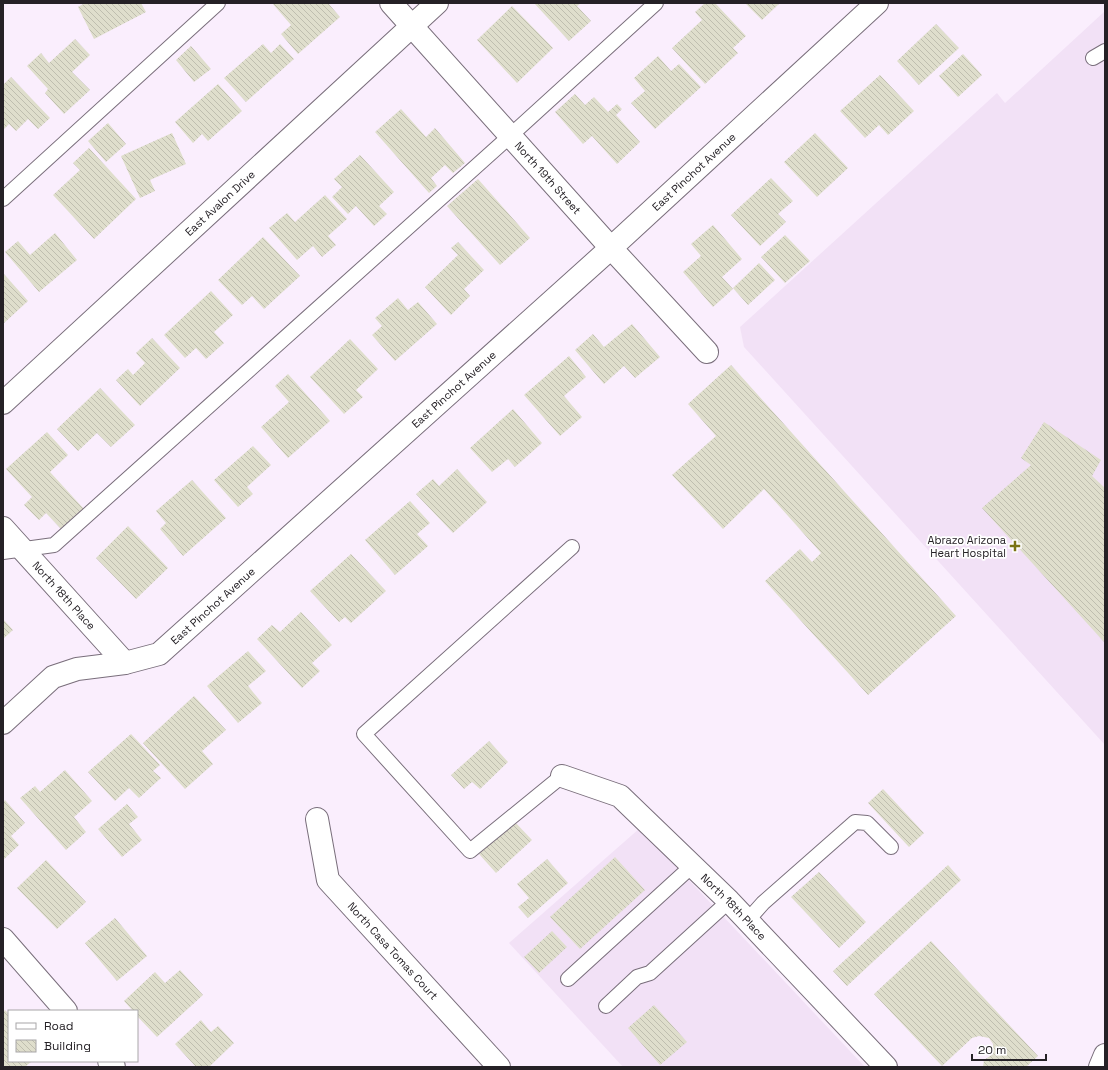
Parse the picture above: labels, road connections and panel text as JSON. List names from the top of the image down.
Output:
{
  "streets": {
    "street": [
      "East Pinchot Avenue",
      "North 19th Street",
      "East Avalon Drive",
      "North 18th Place",
      "North Casa Tomas Court"
    ]
  },
  "crossings": [
    ["East Pinchot Avenue", "North 19th Street"],
    ["East Pinchot Avenue", "North 18th Place"],
    ["North 19th Street", "East Avalon Drive"]
  ],
  "places": {
    "health": ["Abrazo Arizona Heart Hospital"]
  },
  "legend": ["Road", "Building"],
  "scale_bar": "20 m"
}
